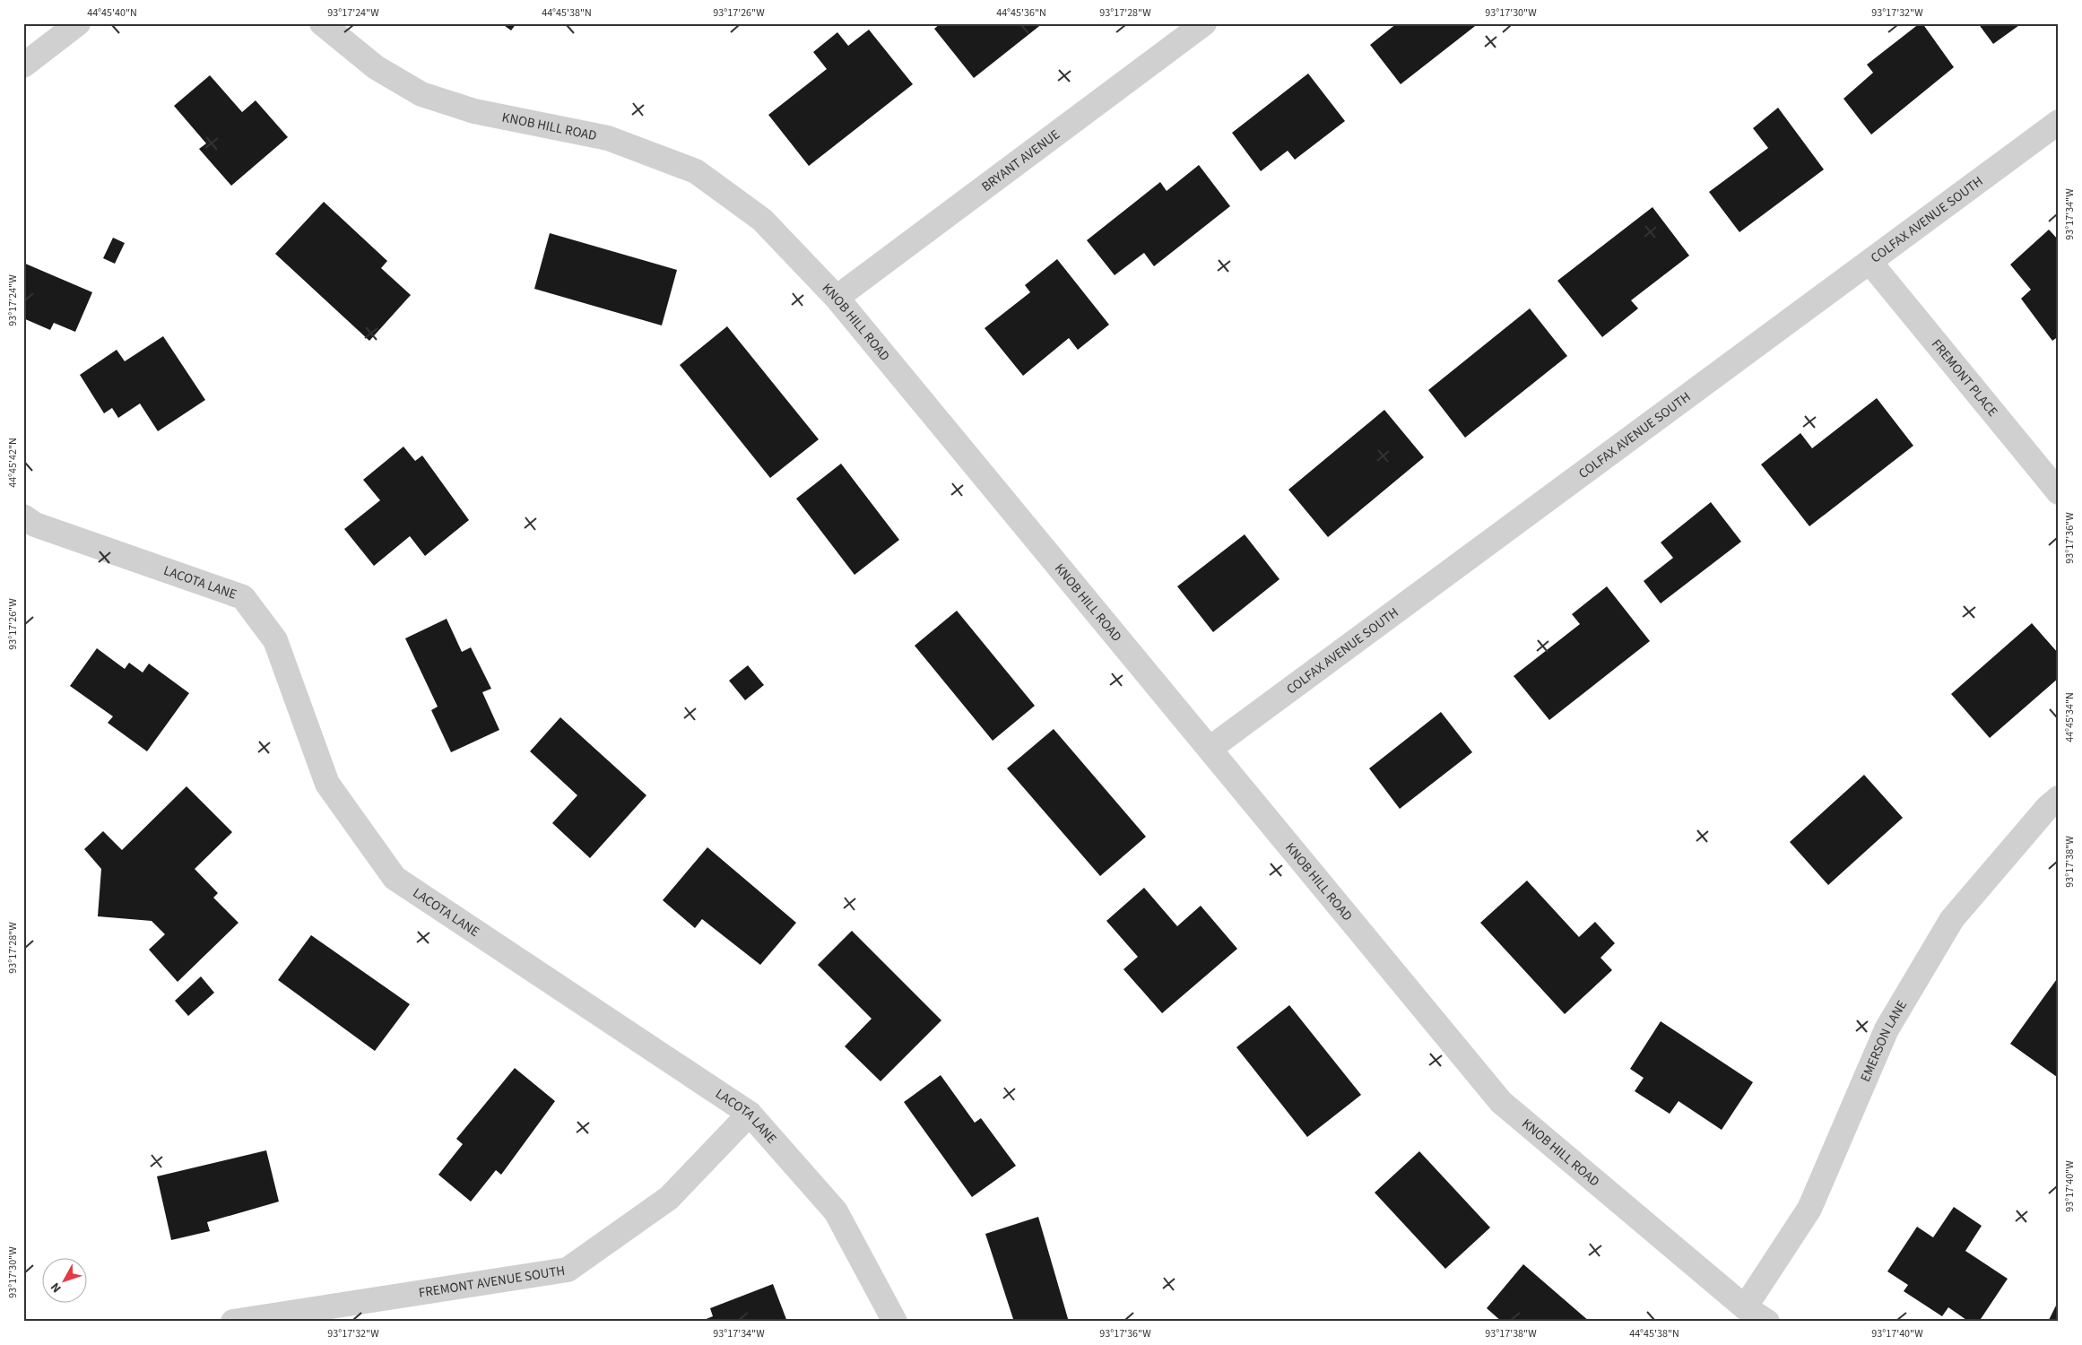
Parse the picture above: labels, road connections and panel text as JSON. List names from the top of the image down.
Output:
{
  "streets": {
    "street": [
      "KNOB HILL ROAD",
      "BRYANT AVENUE",
      "COLFAX AVENUE SOUTH",
      "FREMONT PLACE",
      "LACOTA LANE",
      "EMERSON LANE",
      "FREMONT AVENUE SOUTH"
    ]
  },
  "crossings": [
    ["KNOB HILL ROAD", "BRYANT AVENUE"],
    ["KNOB HILL ROAD", "COLFAX AVENUE SOUTH"],
    ["KNOB HILL ROAD", "EMERSON LANE"],
    ["COLFAX AVENUE SOUTH", "FREMONT PLACE"],
    ["LACOTA LANE", "FREMONT AVENUE SOUTH"]
  ],
  "north": "bottom left",
  "coordinates": [
    "44°45'40\"N",
    "93°17'24\"W",
    "44°45'38\"N",
    "93°17'26\"W",
    "44°45'36\"N",
    "93°17'28\"W",
    "93°17'30\"W",
    "93°17'32\"W",
    "93°17'34\"W",
    "44°45'42\"N",
    "93°17'36\"W",
    "44°45'34\"N",
    "93°17'38\"W",
    "93°17'40\"W"
  ]
}
